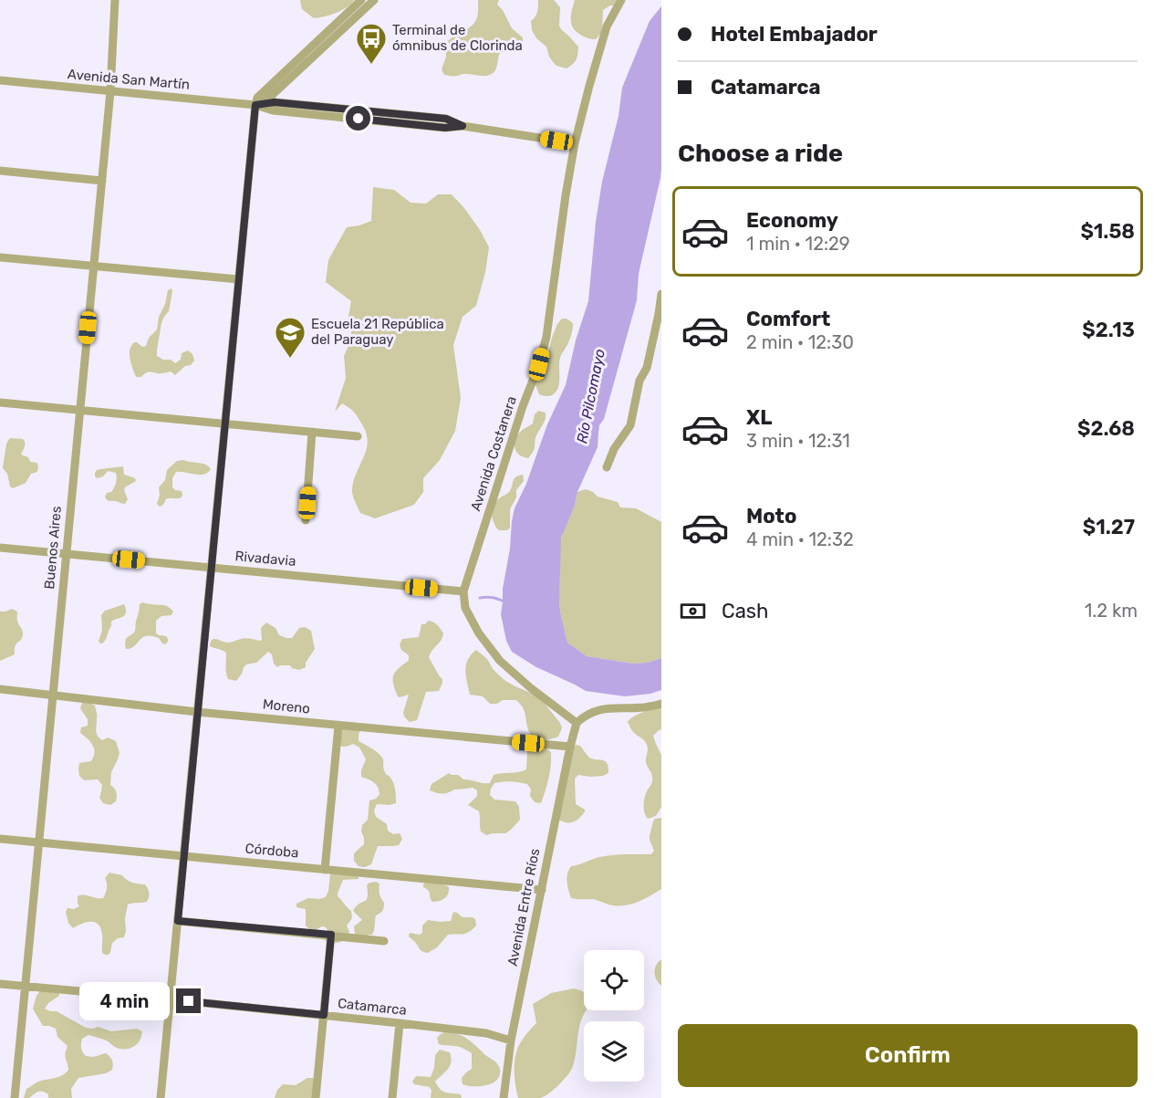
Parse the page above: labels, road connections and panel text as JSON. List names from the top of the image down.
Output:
{
  "streets": {
    "street": [
      "Avenida San Martín",
      "Avenida Costanera",
      "Buenos Aires",
      "Rivadavia",
      "Moreno",
      "Córdoba",
      "Avenida Entre Ríos",
      "Catamarca"
    ]
  },
  "crossings": [
    ["Avenida San Martín", "Avenida Costanera"],
    ["Avenida San Martín", "Buenos Aires"],
    ["Avenida Costanera", "Rivadavia"],
    ["Buenos Aires", "Rivadavia"],
    ["Buenos Aires", "Moreno"],
    ["Buenos Aires", "Córdoba"],
    ["Buenos Aires", "Catamarca"],
    ["Moreno", "Avenida Entre Ríos"],
    ["Córdoba", "Avenida Entre Ríos"],
    ["Avenida Entre Ríos", "Catamarca"]
  ],
  "water": ["Río Pilcomayo"],
  "places": {
    "bus stop": ["Terminal de ómnibus de Clorinda"],
    "school or university": ["Escuela 21 República del Paraguay"]
  },
  "page": {
    "banner": ["Hotel Embajador", "Catamarca"],
    "heading": "Choose a ride",
    "list": [
      {
        "name": "Economy",
        "note": "1 min · 12:29",
        "value": "$1.58"
      },
      {
        "name": "Comfort",
        "note": "2 min · 12:30",
        "value": "$2.13"
      },
      {
        "name": "XL",
        "note": "3 min · 12:31",
        "value": "$2.68"
      },
      {
        "name": "Moto",
        "note": "4 min · 12:32",
        "value": "$1.27"
      }
    ],
    "pay": ["Cash", "1.2 km"],
    "bubble": "4 min",
    "buttons": "Confirm"
  }
}
